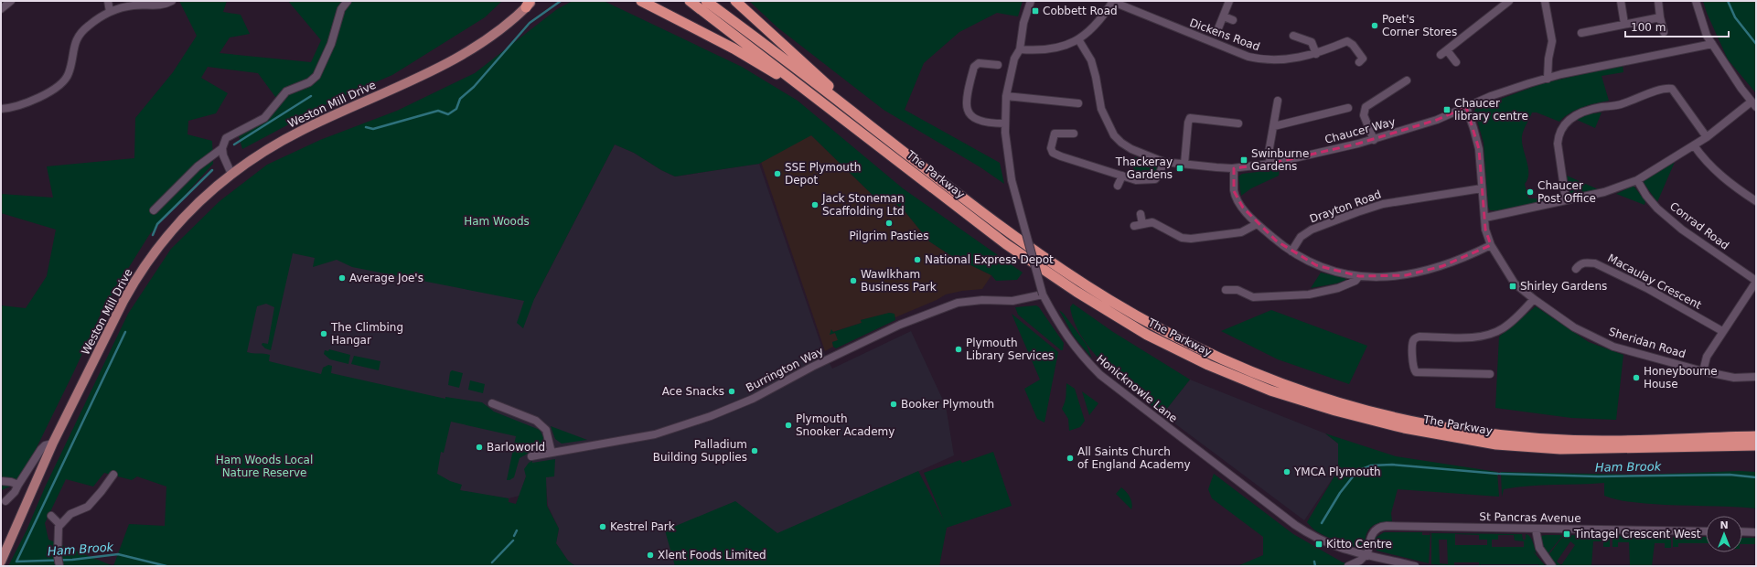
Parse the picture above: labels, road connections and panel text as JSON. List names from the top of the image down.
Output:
{
  "streets": {
    "highway": ["The Parkway"],
    "main road": ["Weston Mill Drive"],
    "street": [
      "Dickens Road",
      "Chaucer Way",
      "Drayton Road",
      "Conrad Road",
      "Macaulay Crescent",
      "Sheridan Road",
      "Burrington Way",
      "Honicknowle Lane",
      "St Pancras Avenue"
    ]
  },
  "crossings": [
    ["Chaucer Way", "Sheridan Road"],
    ["Drayton Road", "Sheridan Road"],
    ["Burrington Way", "Honicknowle Lane"],
    ["Honicknowle Lane", "St Pancras Avenue"]
  ],
  "water": ["Ham Brook"],
  "parks": ["Ham Woods", "Ham Woods Local Nature Reserve"],
  "places": {
    "transit": [
      "Cobbett Road",
      "Chaucer library centre",
      "Swinburne Gardens",
      "Thackeray Gardens",
      "Shirley Gardens",
      "Tintagel Crescent West",
      "Kitto Centre"
    ],
    "other": [
      "Poet's Corner Stores",
      "SSE Plymouth Depot",
      "Chaucer Post Office",
      "Jack Stoneman Scaffolding Ltd",
      "Pilgrim Pasties",
      "National Express Depot",
      "Average Joe's",
      "Wawlkham Business Park",
      "The Climbing Hangar",
      "Plymouth Library Services",
      "Honeybourne House",
      "Ace Snacks",
      "Booker Plymouth",
      "Plymouth Snooker Academy",
      "Barloworld",
      "Palladium Building Supplies",
      "All Saints Church of England Academy",
      "YMCA Plymouth",
      "Kestrel Park",
      "Xlent Foods Limited"
    ]
  },
  "scale_bar": "100 m",
  "north": "top"
}
